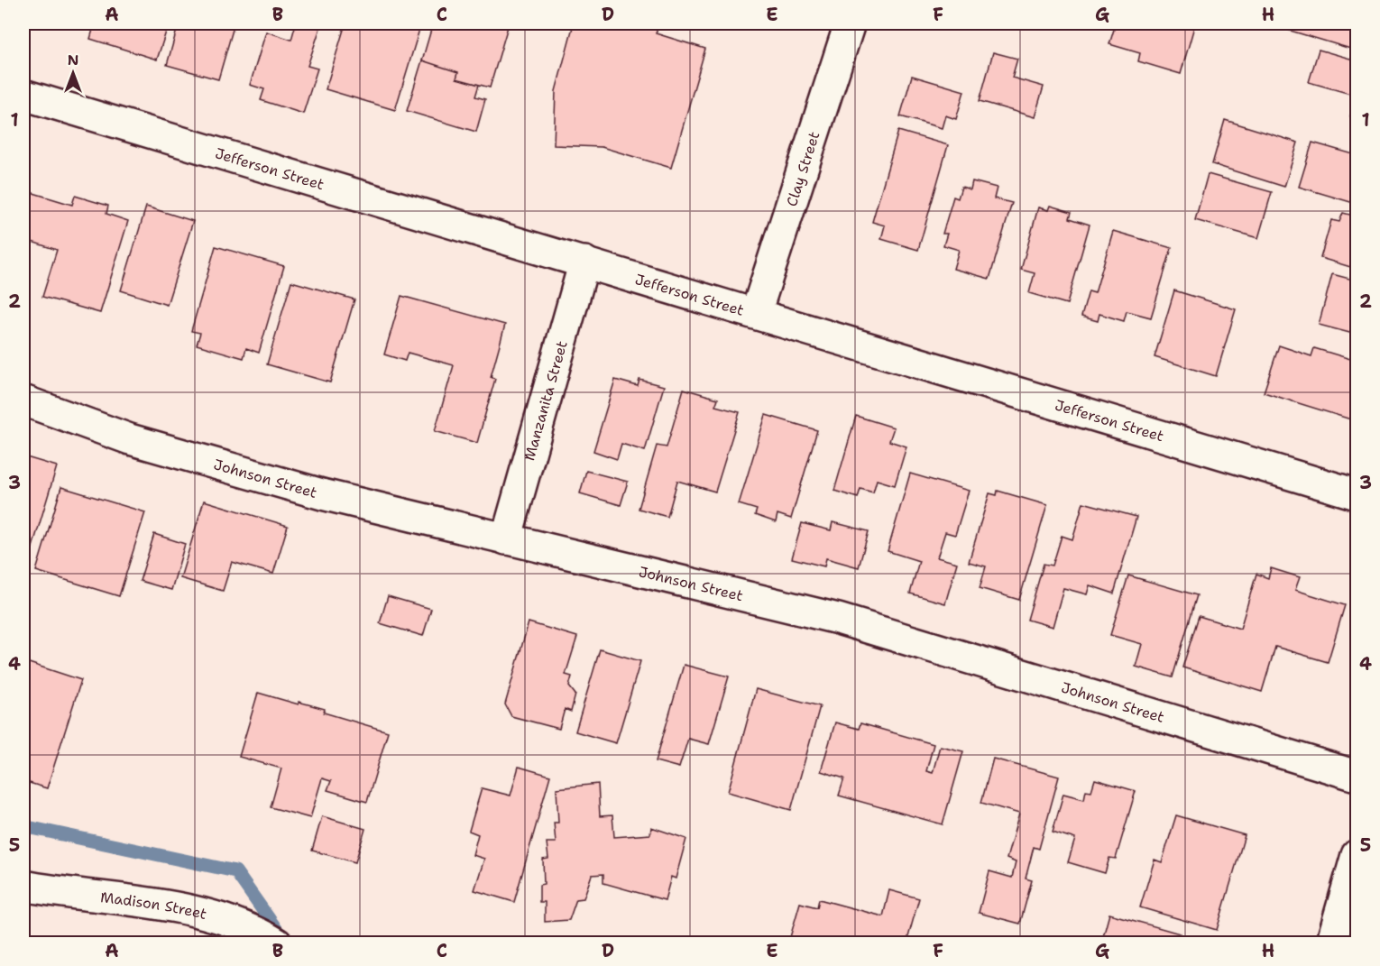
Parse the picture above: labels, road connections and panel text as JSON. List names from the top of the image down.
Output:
{
  "streets": {
    "street": [
      "Clay Street",
      "Jefferson Street",
      "Manzanita Street",
      "Johnson Street",
      "Madison Street"
    ]
  },
  "crossings": [
    ["Clay Street", "Jefferson Street"],
    ["Jefferson Street", "Manzanita Street"],
    ["Manzanita Street", "Johnson Street"]
  ],
  "north": "top",
  "grid": {
    "columns": [
      "A",
      "B",
      "C",
      "D",
      "E",
      "F",
      "G",
      "H"
    ],
    "rows": [
      "1",
      "2",
      "3",
      "4",
      "5"
    ]
  }
}
